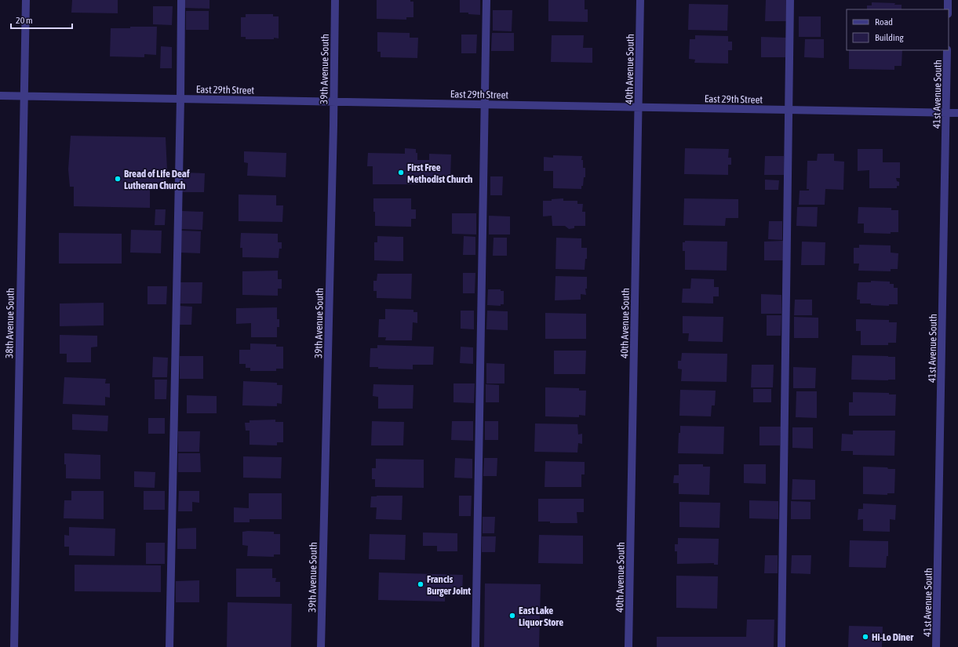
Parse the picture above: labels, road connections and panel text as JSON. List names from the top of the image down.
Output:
{
  "streets": {
    "street": [
      "39th Avenue South",
      "40th Avenue South",
      "East 29th Street",
      "41st Avenue South",
      "38th Avenue South"
    ]
  },
  "crossings": [
    ["39th Avenue South", "East 29th Street"],
    ["40th Avenue South", "East 29th Street"],
    ["East 29th Street", "41st Avenue South"],
    ["East 29th Street", "38th Avenue South"]
  ],
  "places": [
    "First Free Methodist Church",
    "Bread of Life Deaf Lutheran Church",
    "Francis Burger Joint",
    "East Lake Liquor Store",
    "Hi-Lo Diner"
  ],
  "legend": ["Road", "Building"],
  "scale_bar": "20 m"
}
